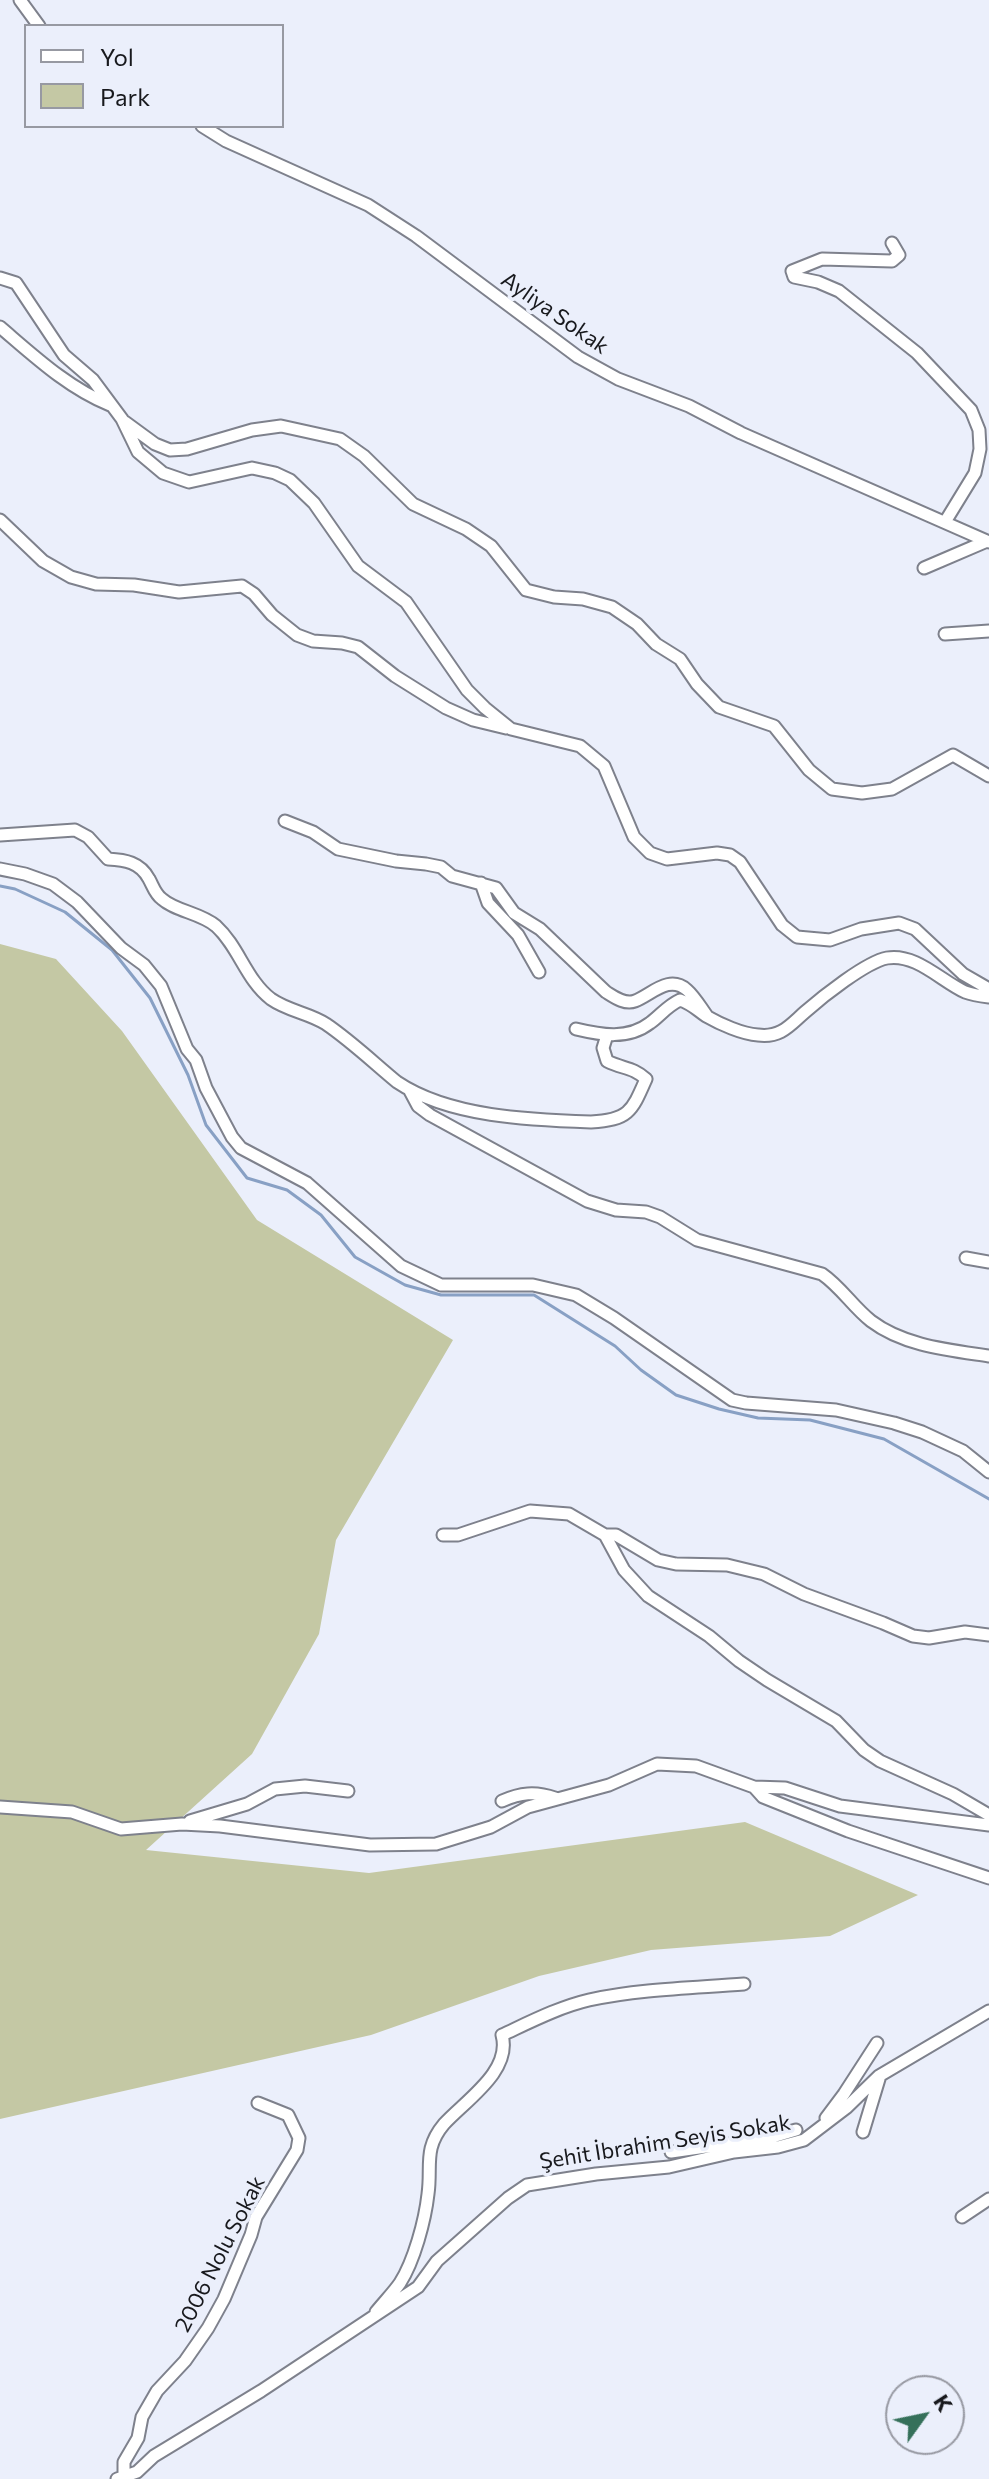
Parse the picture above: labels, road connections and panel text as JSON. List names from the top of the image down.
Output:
{
  "streets": {
    "street": ["Ayliya Sokak", "Şehit İbrahim Seyis Sokak", "2006 Nolu Sokak"]
  },
  "crossings": [
    ["Şehit İbrahim Seyis Sokak", "2006 Nolu Sokak"]
  ],
  "legend": ["Yol", "Park"],
  "north": "top right"
}
